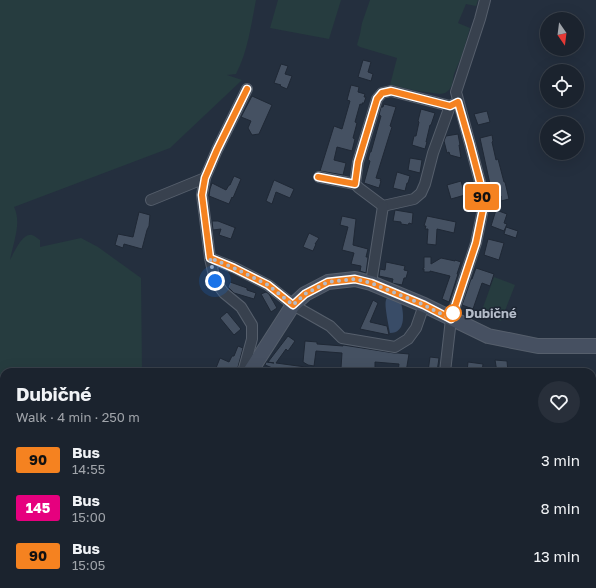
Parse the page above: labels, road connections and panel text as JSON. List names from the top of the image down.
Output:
{
  "places": ["Dubičné"],
  "lines": ["bus line 90"],
  "north": "bottom",
  "page": {
    "on_map": "90",
    "heading": ["Dubičné", "Walk · 4 min · 250 m"],
    "list": [
      {
        "mark": "90",
        "name": "Bus",
        "note": "14:55",
        "value": "3 min"
      },
      {
        "mark": "145",
        "name": "Bus",
        "note": "15:00",
        "value": "8 min"
      },
      {
        "mark": "90",
        "name": "Bus",
        "note": "15:05",
        "value": "13 min"
      }
    ]
  }
}
